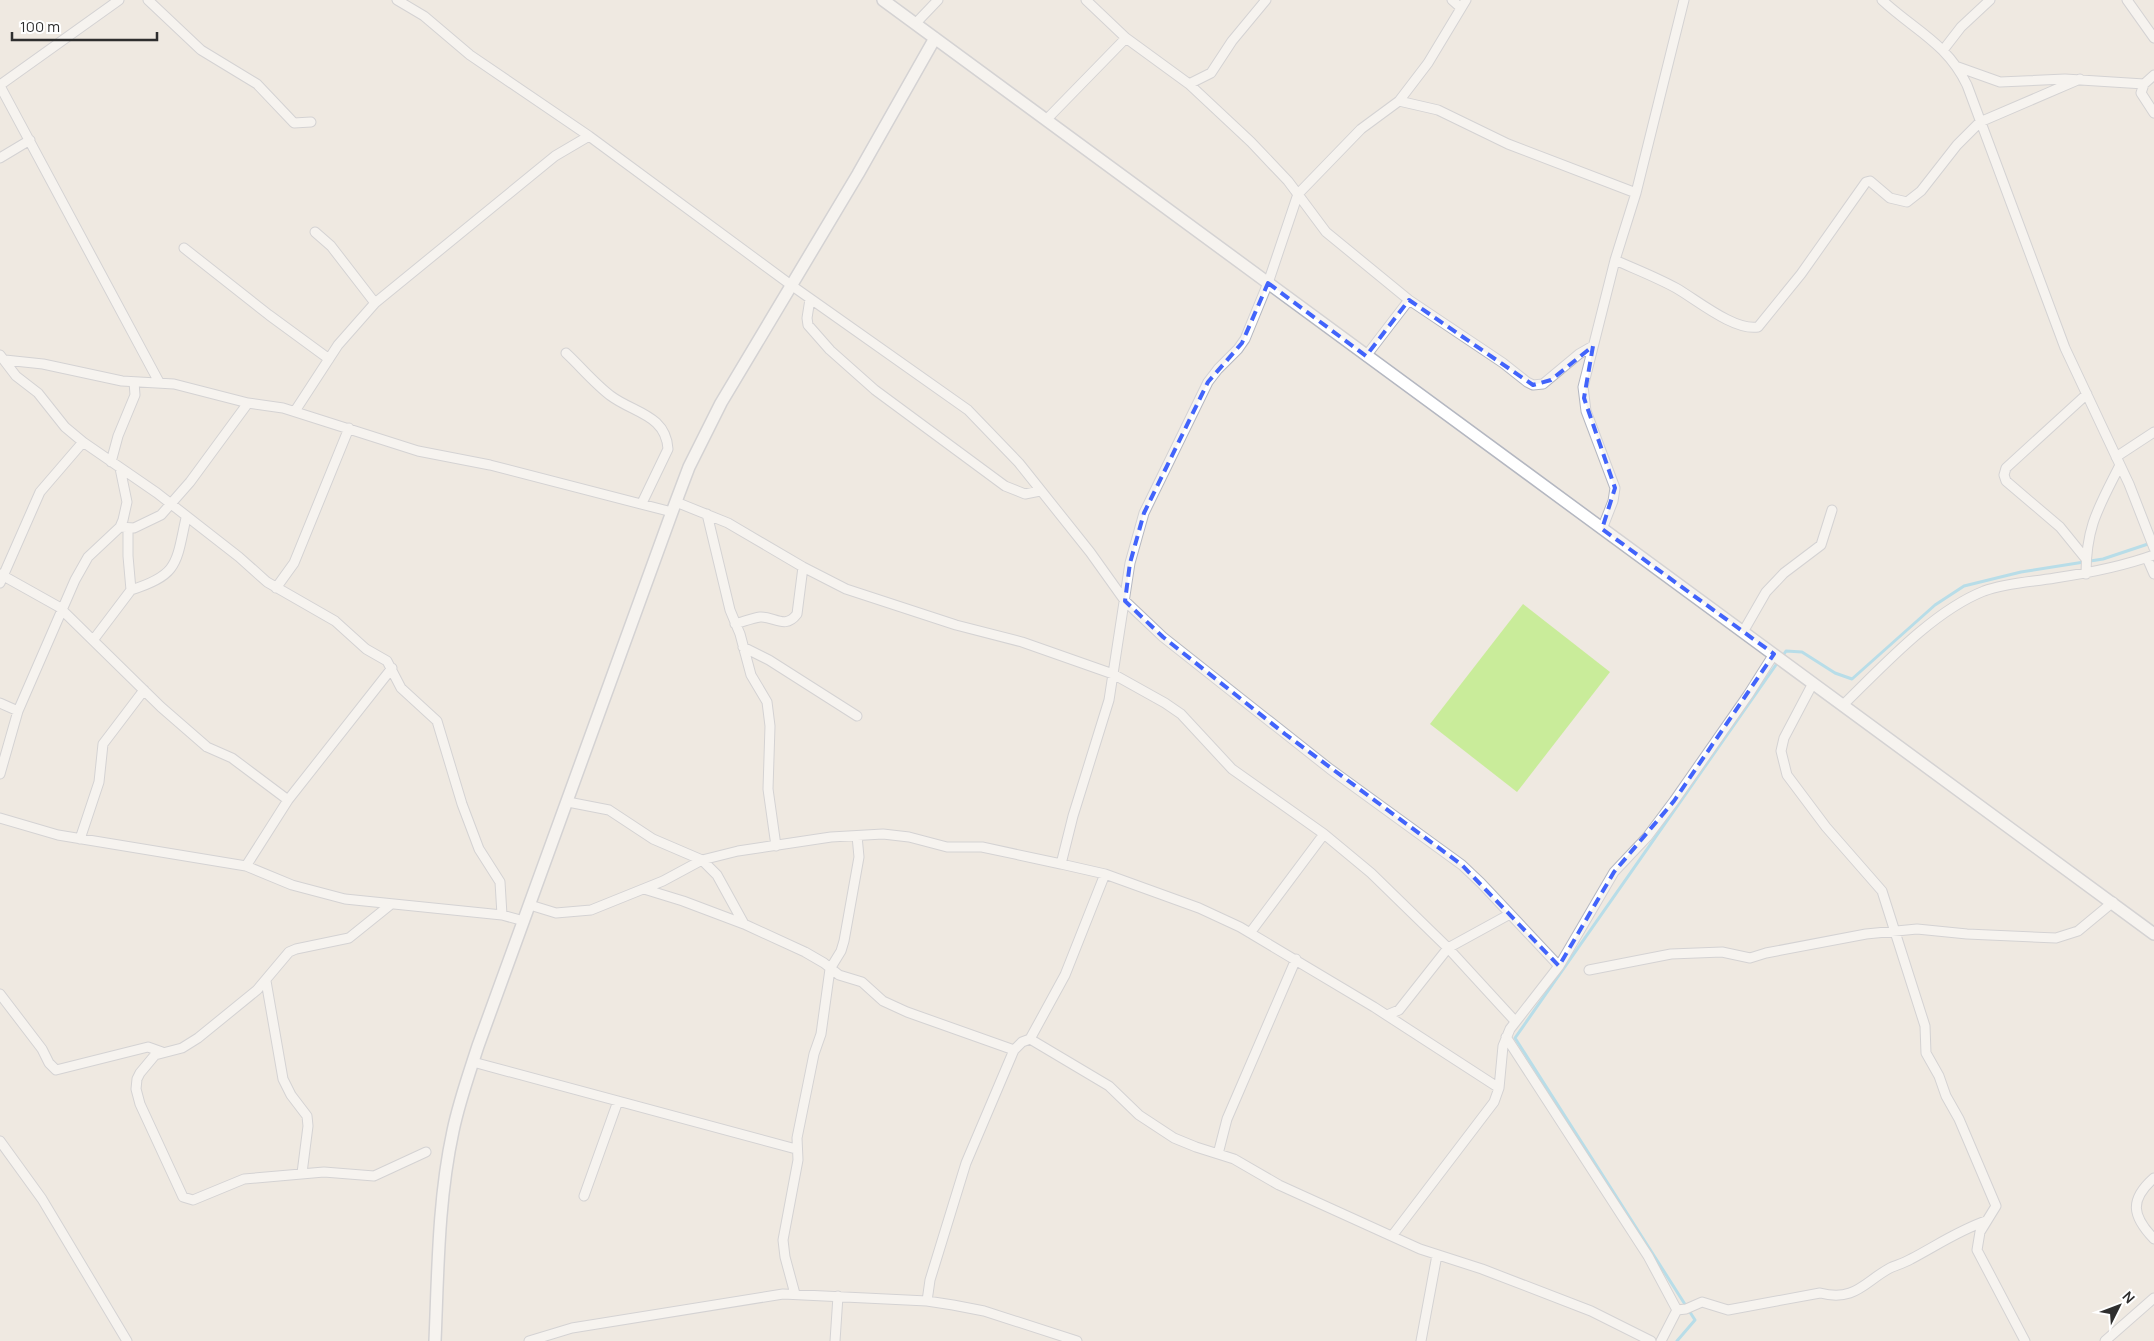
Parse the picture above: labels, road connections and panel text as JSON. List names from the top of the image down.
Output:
{
  "scale_bar": "100 m",
  "north": "top right"
}
